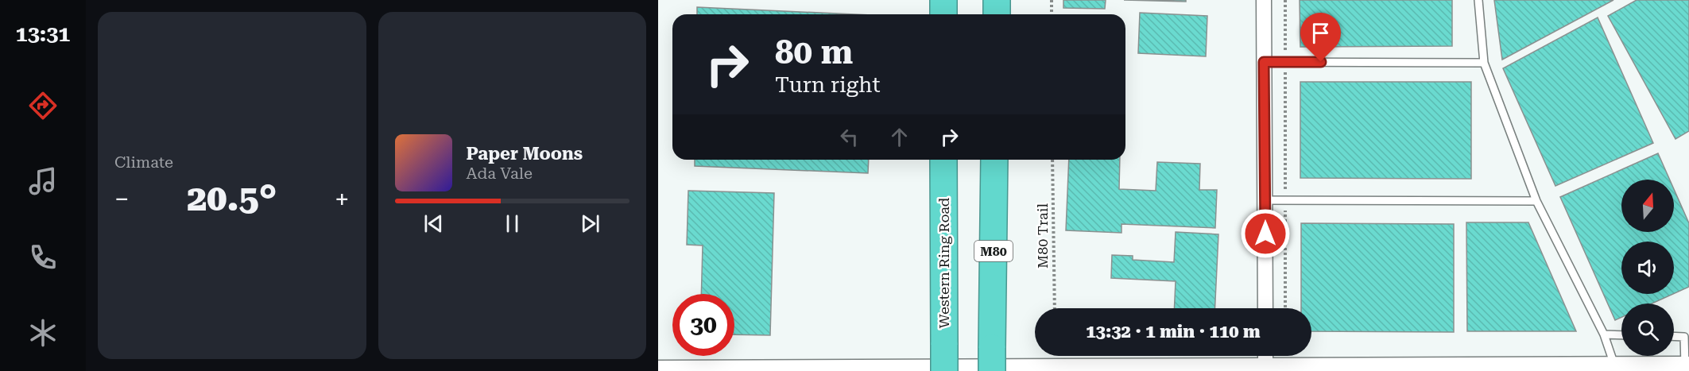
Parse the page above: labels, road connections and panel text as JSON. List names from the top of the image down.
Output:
{
  "streets": {
    "highway": ["M80", "Western Ring Road"],
    "path": ["M80 Trail"]
  },
  "north": "top",
  "page": {
    "tabs": "13:31",
    "tile": "Climate",
    "turn": ["80 m", "Turn right"],
    "song": ["Paper Moons", "Ada Vale"],
    "heat": ["−", "20.5°", "+"],
    "limit": "30",
    "trip": "13:32 · 1 min · 110 m"
  }
}
